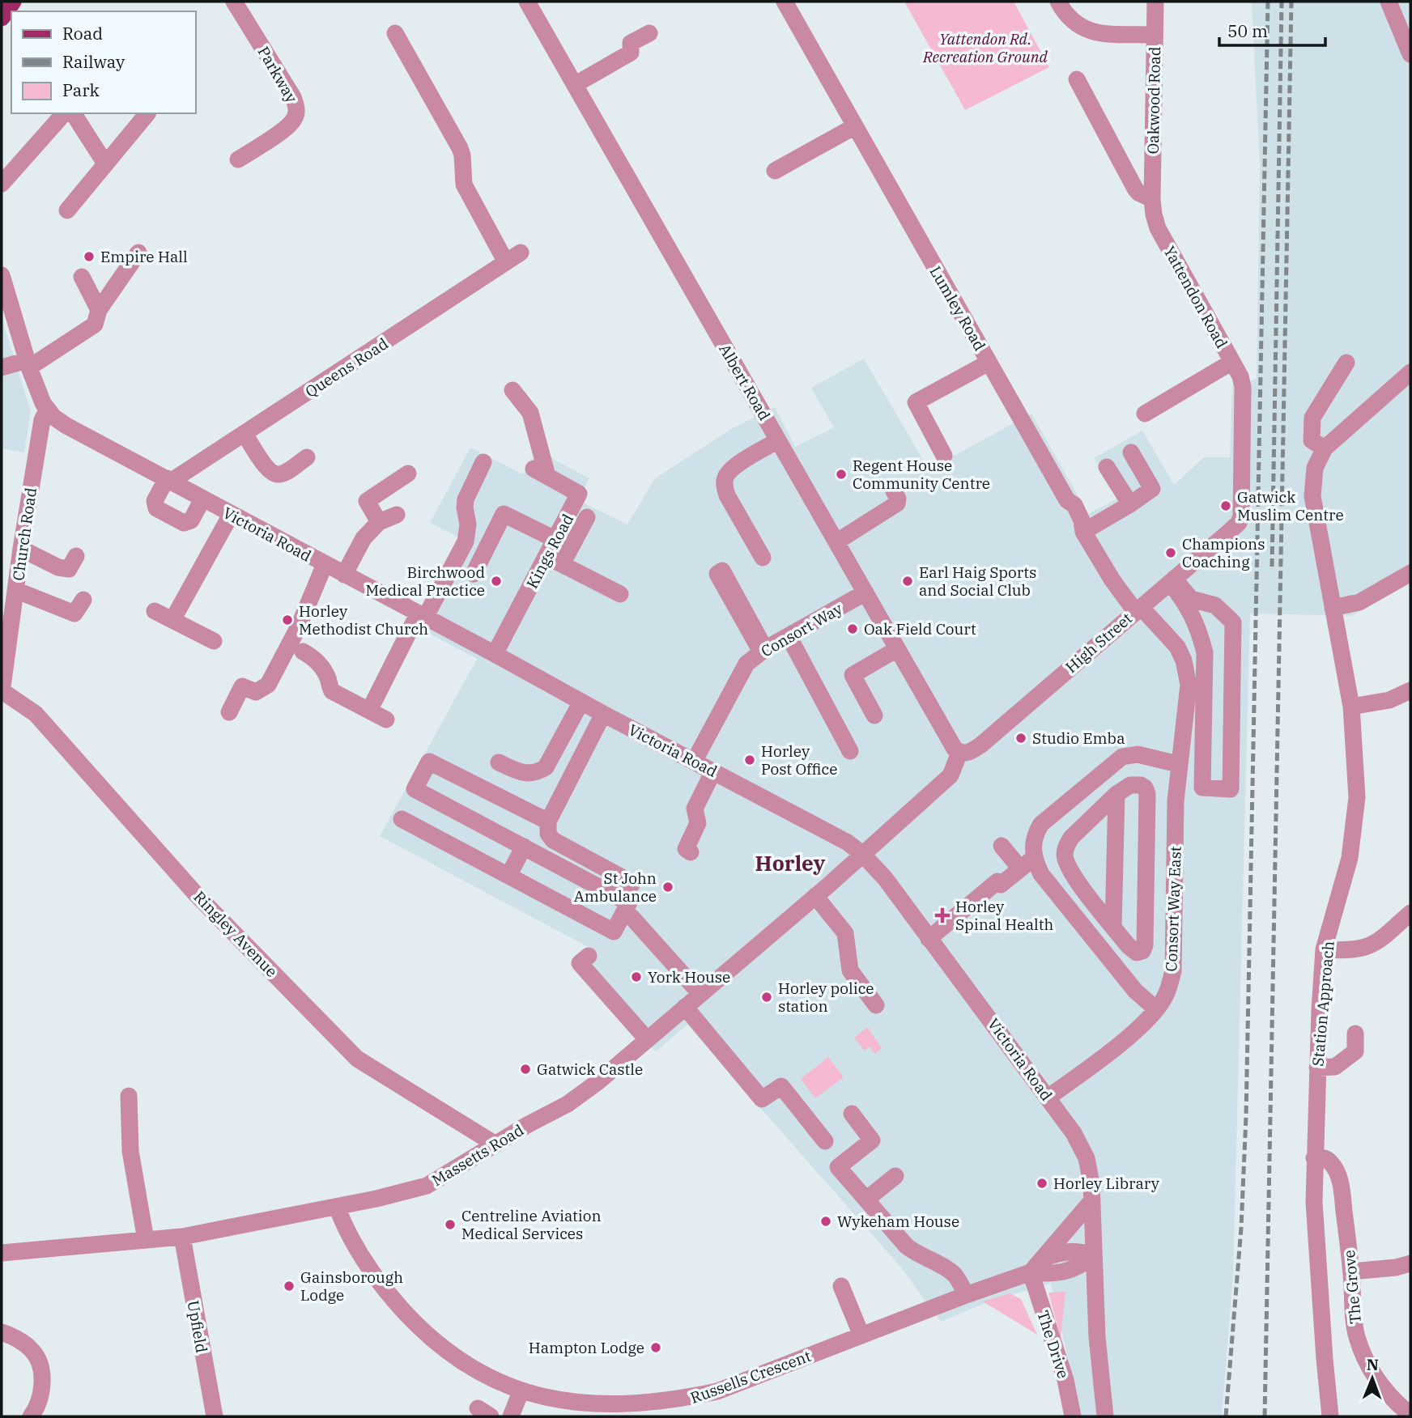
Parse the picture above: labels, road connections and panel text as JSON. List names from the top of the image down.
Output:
{
  "streets": {
    "street": [
      "Parkway",
      "Oakwood Road",
      "Yattendon Road",
      "Lumley Road",
      "Queens Road",
      "Albert Road",
      "Church Road",
      "Victoria Road",
      "Kings Road",
      "Consort Way",
      "High Street",
      "Consort Way East",
      "Ringley Avenue",
      "Station Approach",
      "Massetts Road",
      "The Grove",
      "Upfield",
      "The Drive",
      "Russells Crescent"
    ]
  },
  "crossings": [
    ["Oakwood Road", "Yattendon Road"],
    ["Yattendon Road", "High Street"],
    ["Lumley Road", "High Street"],
    ["Queens Road", "Victoria Road"],
    ["Albert Road", "Consort Way"],
    ["Albert Road", "High Street"],
    ["Church Road", "Victoria Road"],
    ["Church Road", "Ringley Avenue"],
    ["Victoria Road", "Kings Road"],
    ["Victoria Road", "Consort Way"],
    ["Victoria Road", "High Street"],
    ["Victoria Road", "Consort Way East"],
    ["Victoria Road", "Massetts Road"],
    ["High Street", "Massetts Road"],
    ["Ringley Avenue", "Massetts Road"],
    ["Station Approach", "The Grove"],
    ["Massetts Road", "Upfield"],
    ["Massetts Road", "Russells Crescent"],
    ["The Drive", "Russells Crescent"]
  ],
  "districts": ["Horley"],
  "parks": ["Yattendon Rd. Recreation Ground"],
  "places": {
    "other": [
      "Empire Hall",
      "Regent House Community Centre",
      "Gatwick Muslim Centre",
      "Champions Coaching",
      "Birchwood Medical Practice",
      "Earl Haig Sports and Social Club",
      "Horley Methodist Church",
      "Oak Field Court",
      "Studio Emba",
      "Horley Post Office",
      "St John Ambulance",
      "York House",
      "Horley police station",
      "Gatwick Castle",
      "Horley Library",
      "Wykeham House",
      "Centreline Aviation Medical Services",
      "Gainsborough Lodge",
      "Hampton Lodge"
    ],
    "health": ["Horley Spinal Health"]
  },
  "legend": ["Road", "Railway", "Park"],
  "scale_bar": "50 m",
  "north": "top"
}
